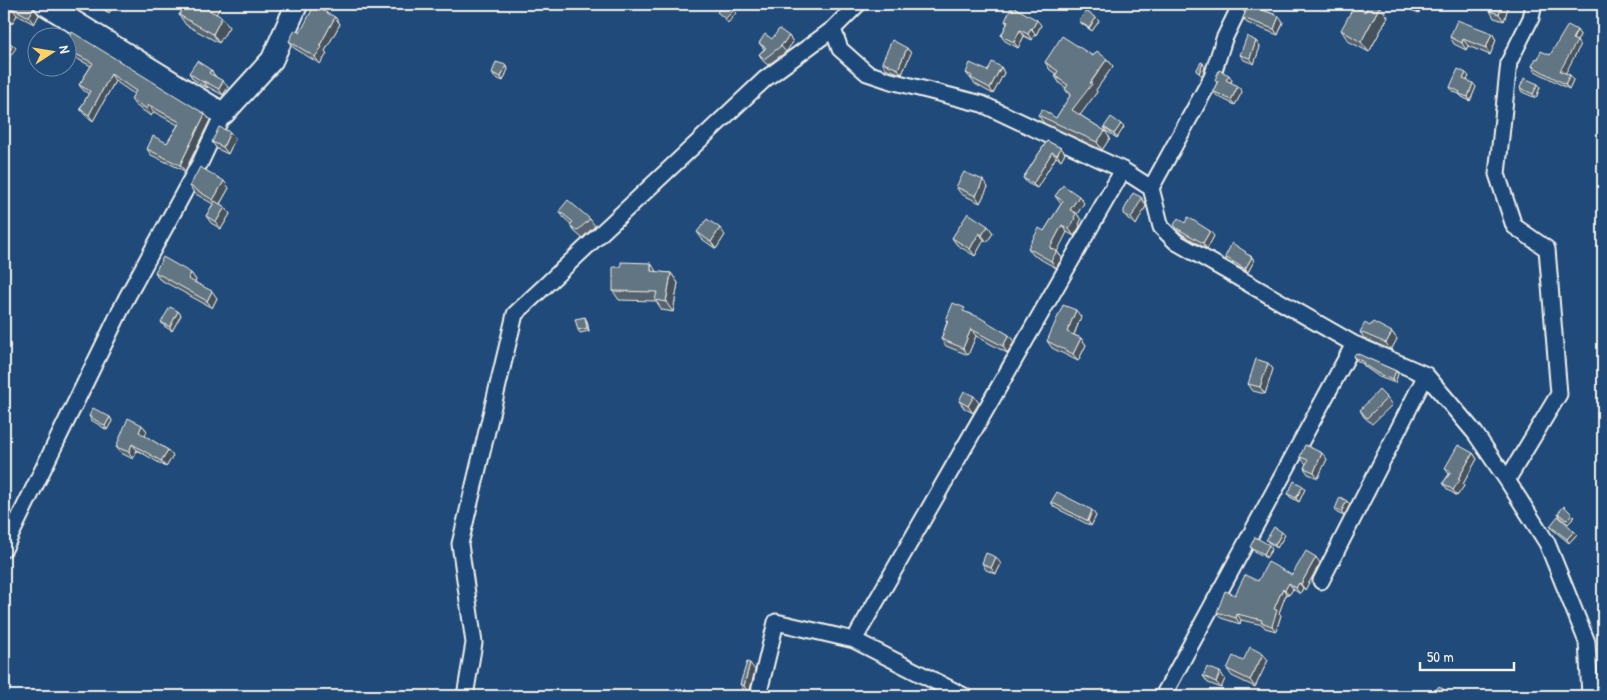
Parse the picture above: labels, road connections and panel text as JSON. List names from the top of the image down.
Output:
{
  "scale_bar": "50 m",
  "north": "right"
}
